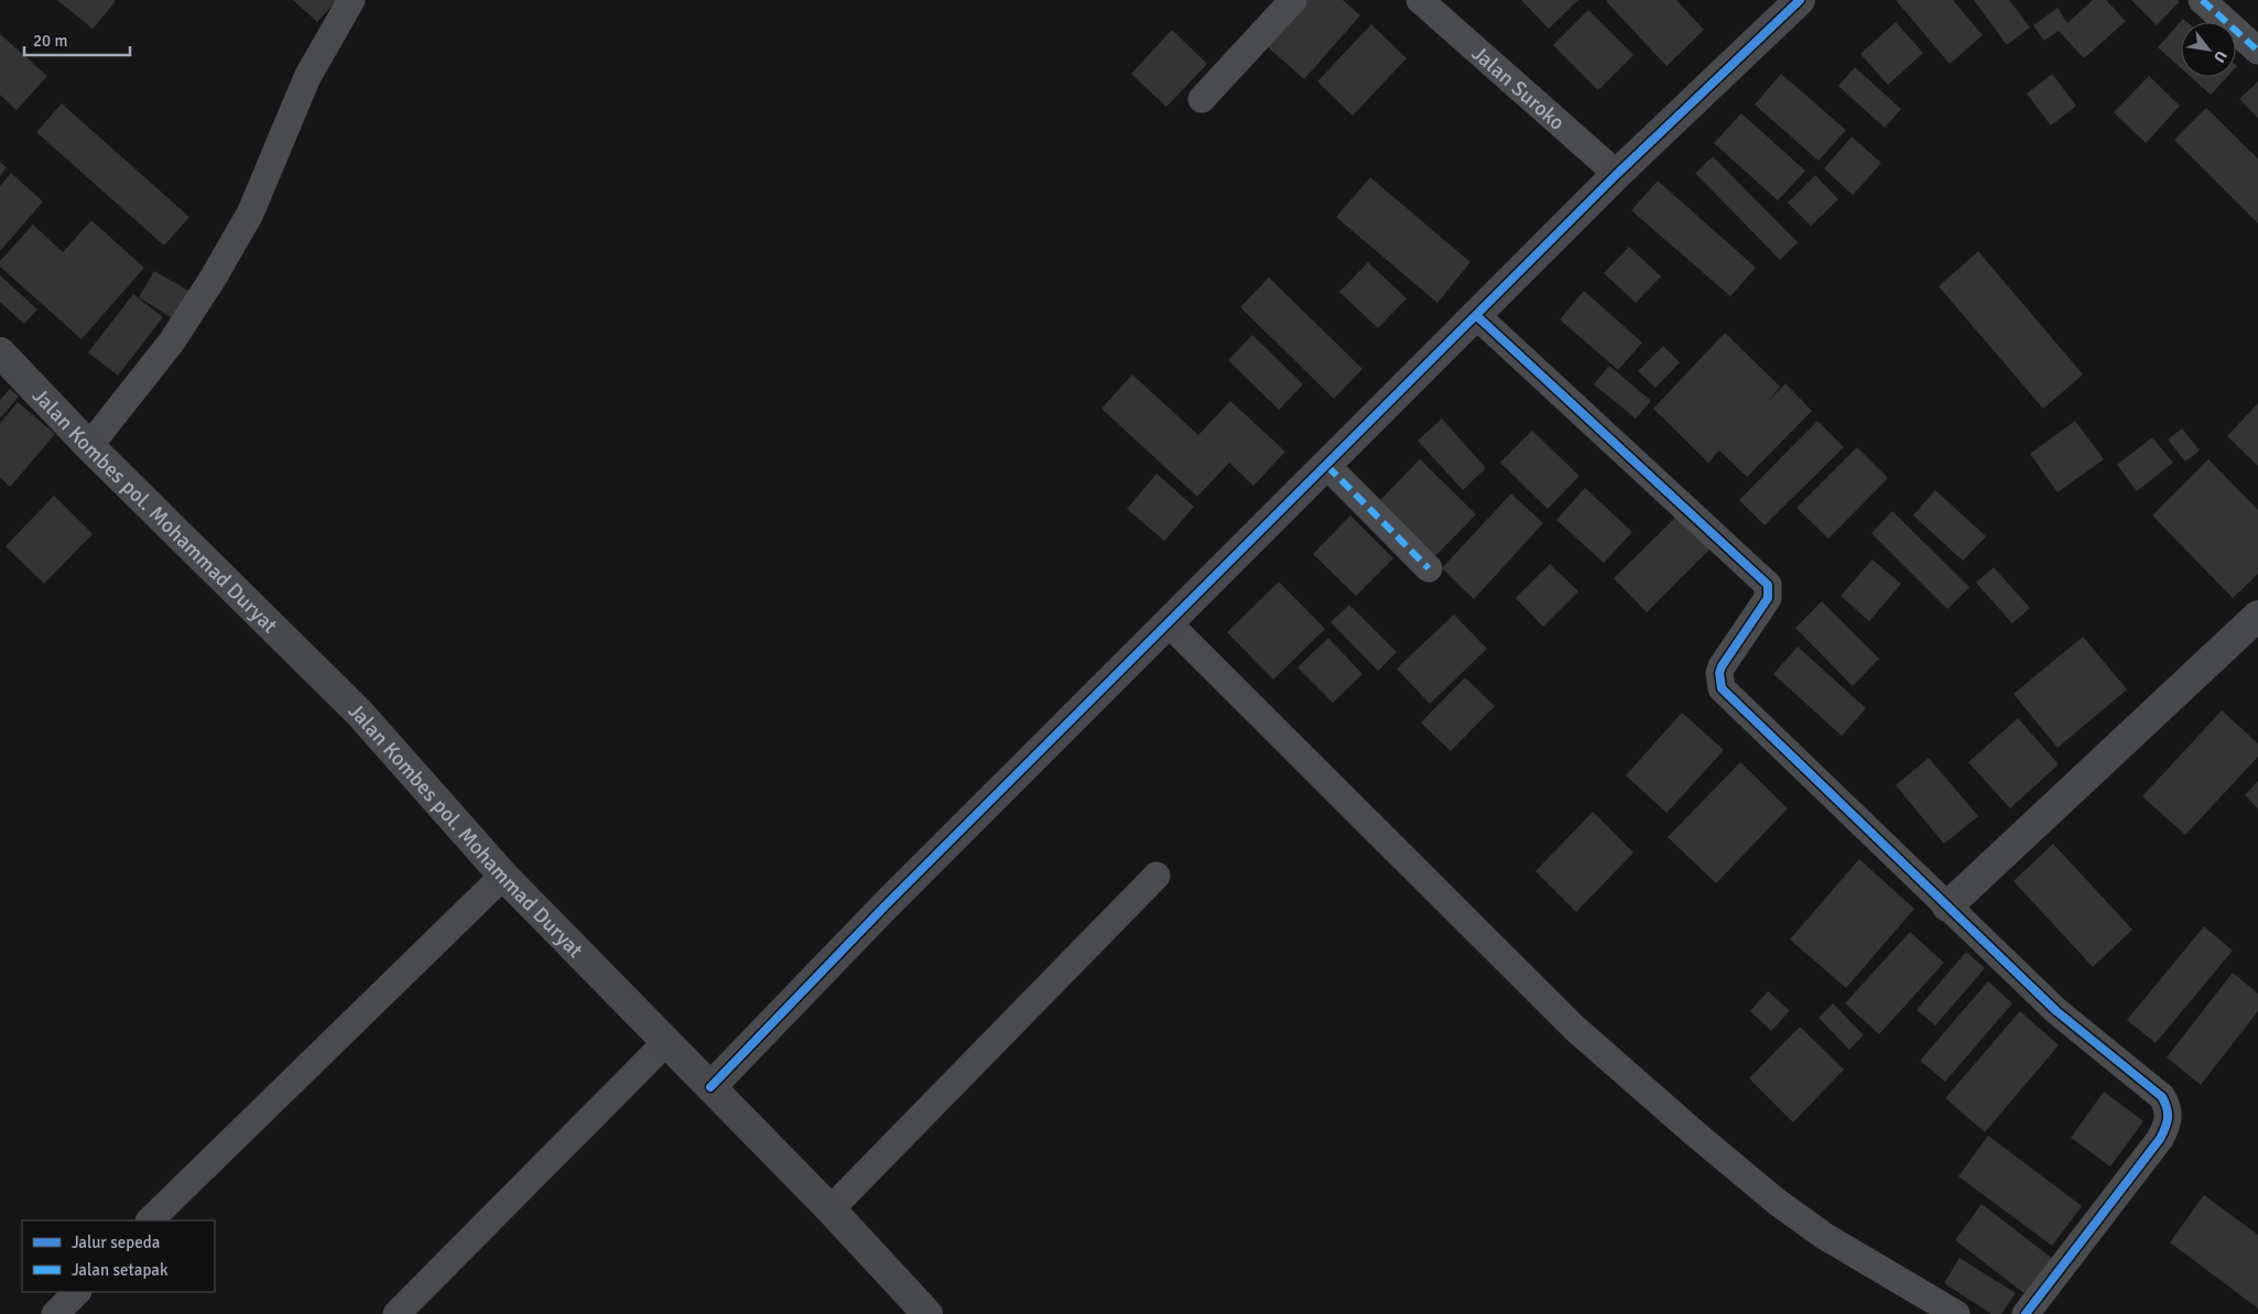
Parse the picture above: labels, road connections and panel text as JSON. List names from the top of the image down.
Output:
{
  "streets": {
    "street": ["Jalan Suroko", "Jalan Kombes pol. Mohammad Duryat"]
  },
  "legend": ["Jalur sepeda", "Jalan setapak"],
  "scale_bar": "20 m",
  "north": "bottom right"
}
